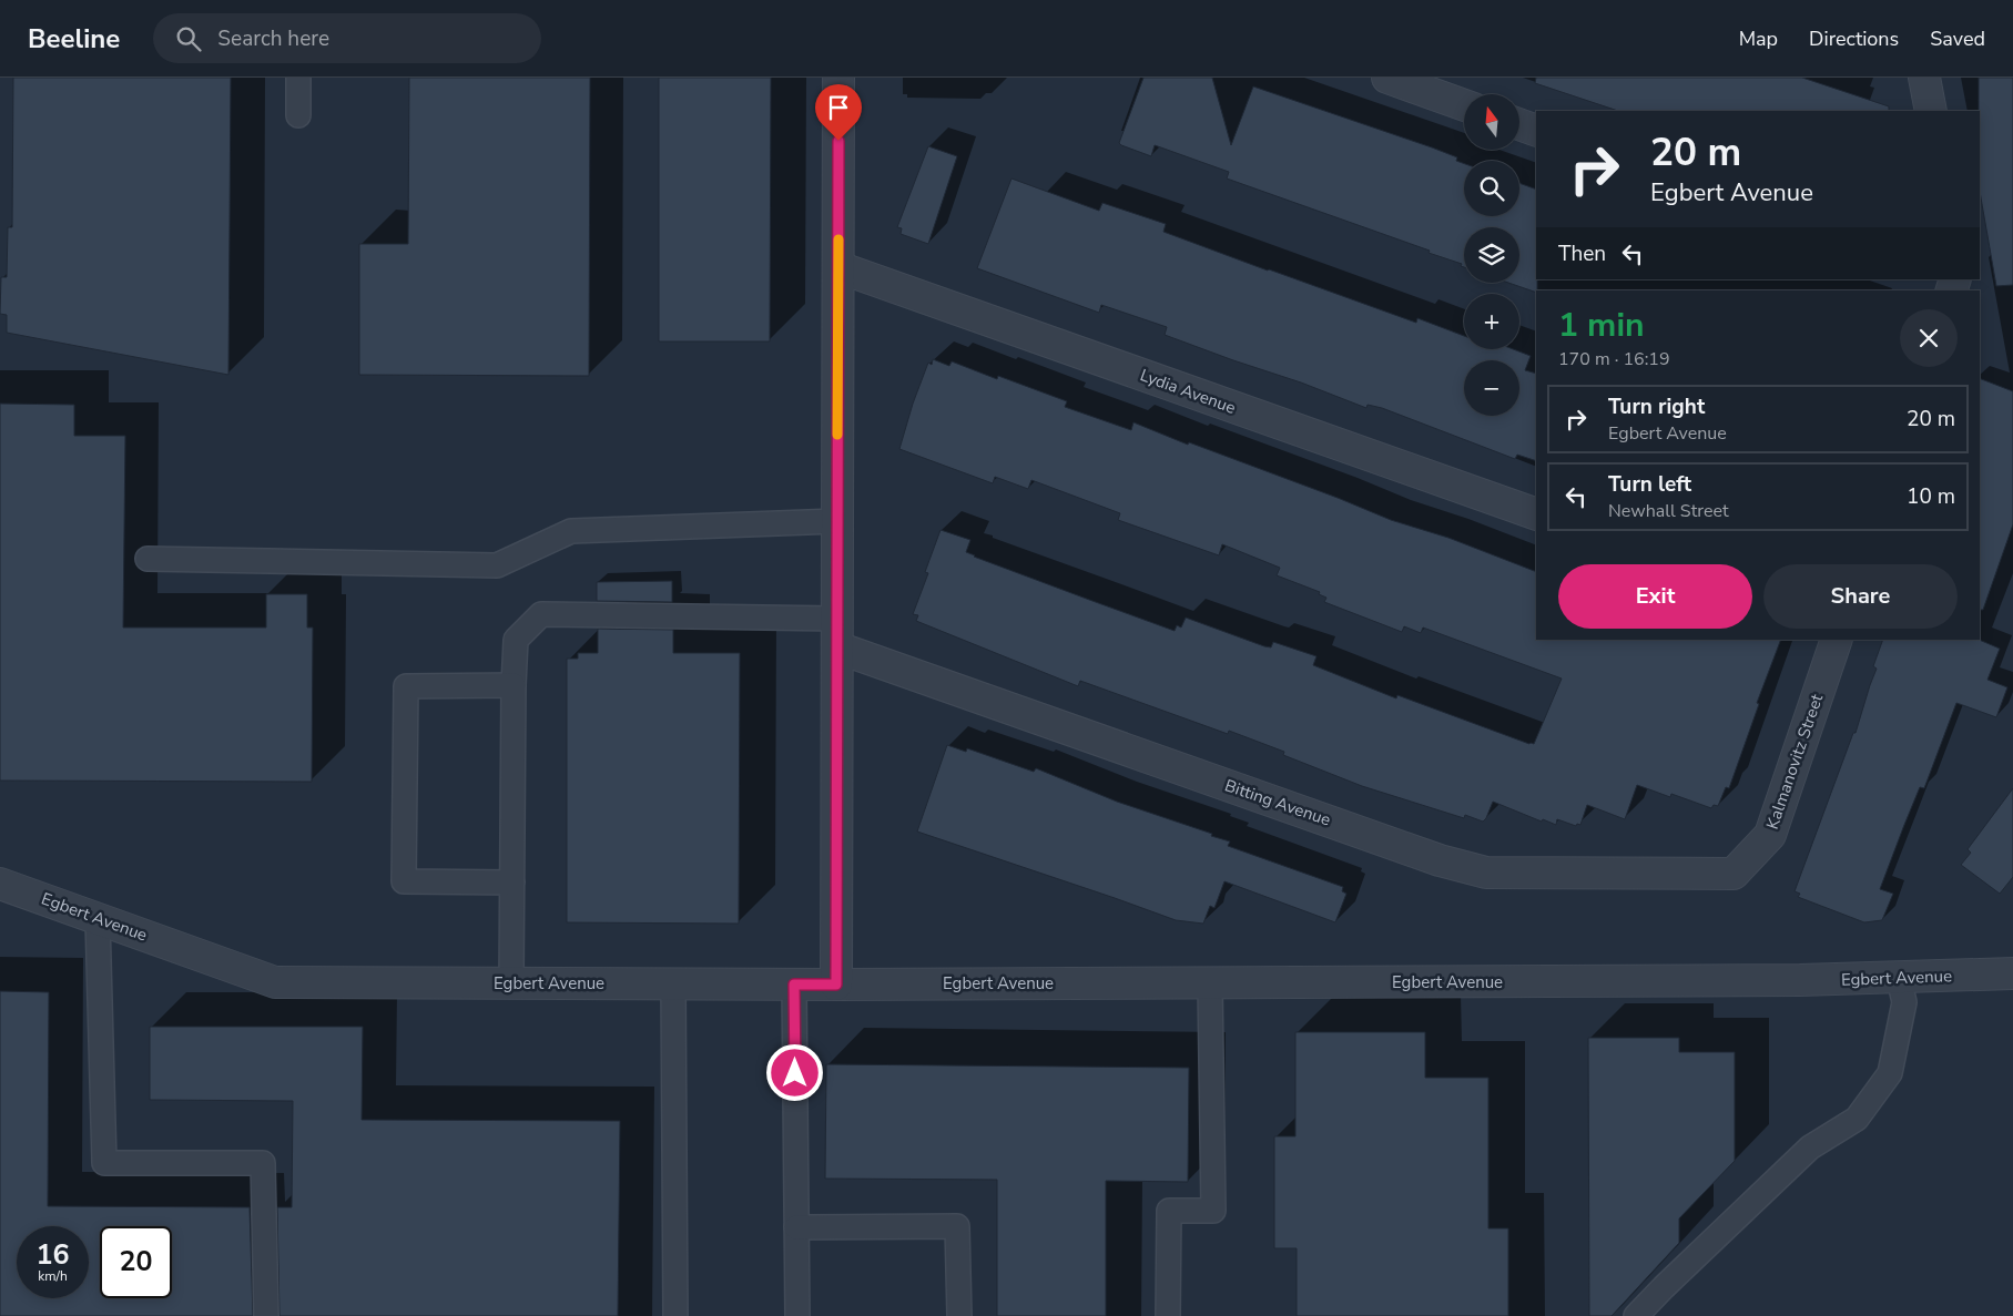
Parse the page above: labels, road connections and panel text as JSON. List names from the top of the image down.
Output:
{
  "streets": {
    "street": [
      "Lydia Avenue",
      "Kalmanovitz Street",
      "Bitting Avenue",
      "Egbert Avenue"
    ]
  },
  "crossings": [
    ["Kalmanovitz Street", "Bitting Avenue"]
  ],
  "north": "top",
  "page": {
    "header": "Beeline",
    "search": "Search here",
    "nav": ["Map", "Directions", "Saved"],
    "map_buttons": ["+", "−"],
    "turn": ["20 m", "Egbert Avenue"],
    "then": "Then",
    "heading": ["1 min", "170 m · 16:19"],
    "list": [
      {
        "name": "Turn right",
        "note": "Egbert Avenue",
        "value": "20 m"
      },
      {
        "name": "Turn left",
        "note": "Newhall Street",
        "value": "10 m"
      }
    ],
    "buttons": ["Exit", "Share"],
    "speed": "16 km/h",
    "limit": "20"
  }
}
